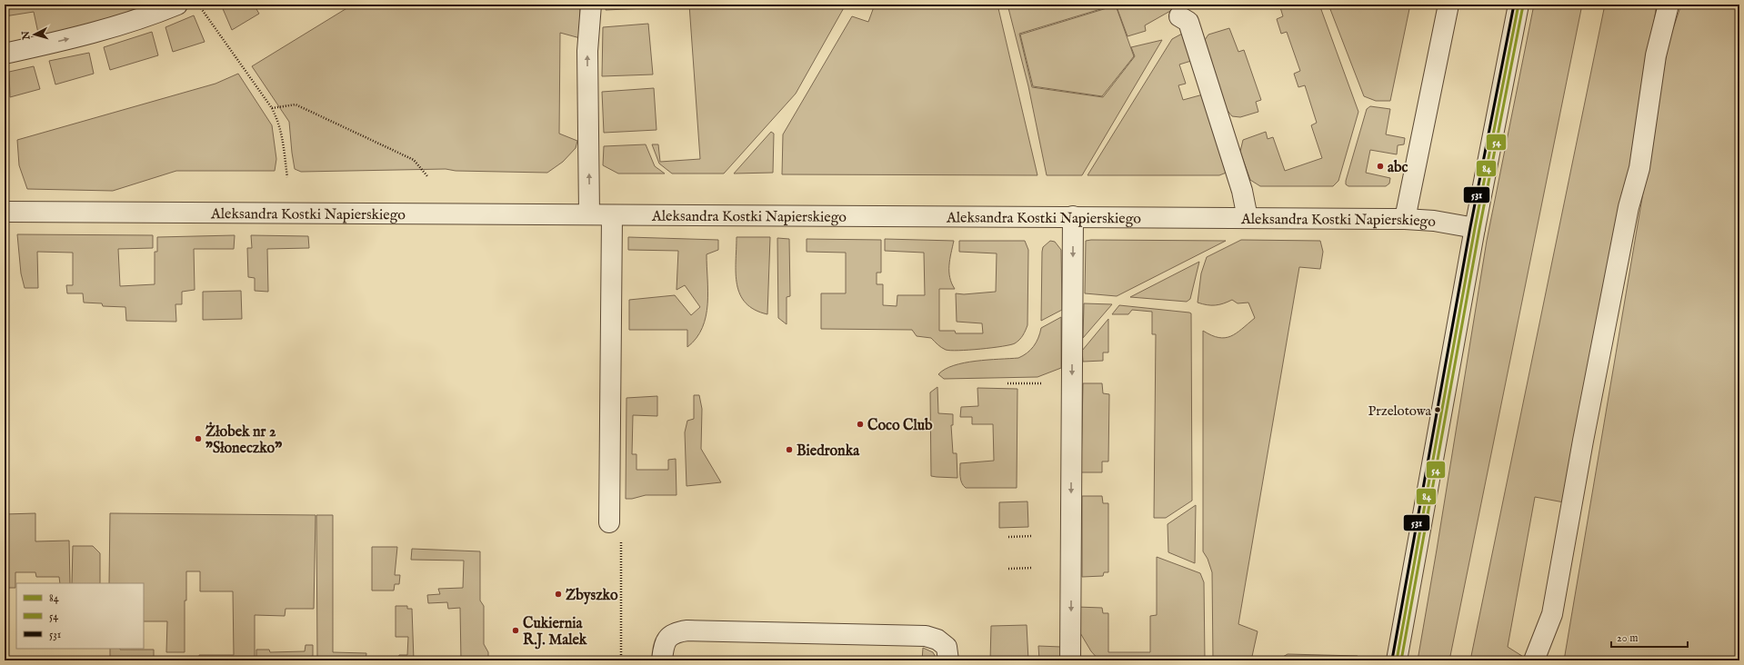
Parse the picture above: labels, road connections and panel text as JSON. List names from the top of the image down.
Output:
{
  "streets": {
    "street": ["Aleksandra Kostki Napierskiego"]
  },
  "places": [
    "abc",
    "Przelotowa",
    "Coco Club",
    "Żłobek nr 2 \"Słoneczko\"",
    "Biedronka",
    "Zbyszko",
    "Cukiernia R.J. Malek"
  ],
  "lines": ["transit line 84", "transit line 531", "transit line 54"],
  "legend": ["84", "54", "531"],
  "scale_bar": "20 m",
  "north": "left"
}
